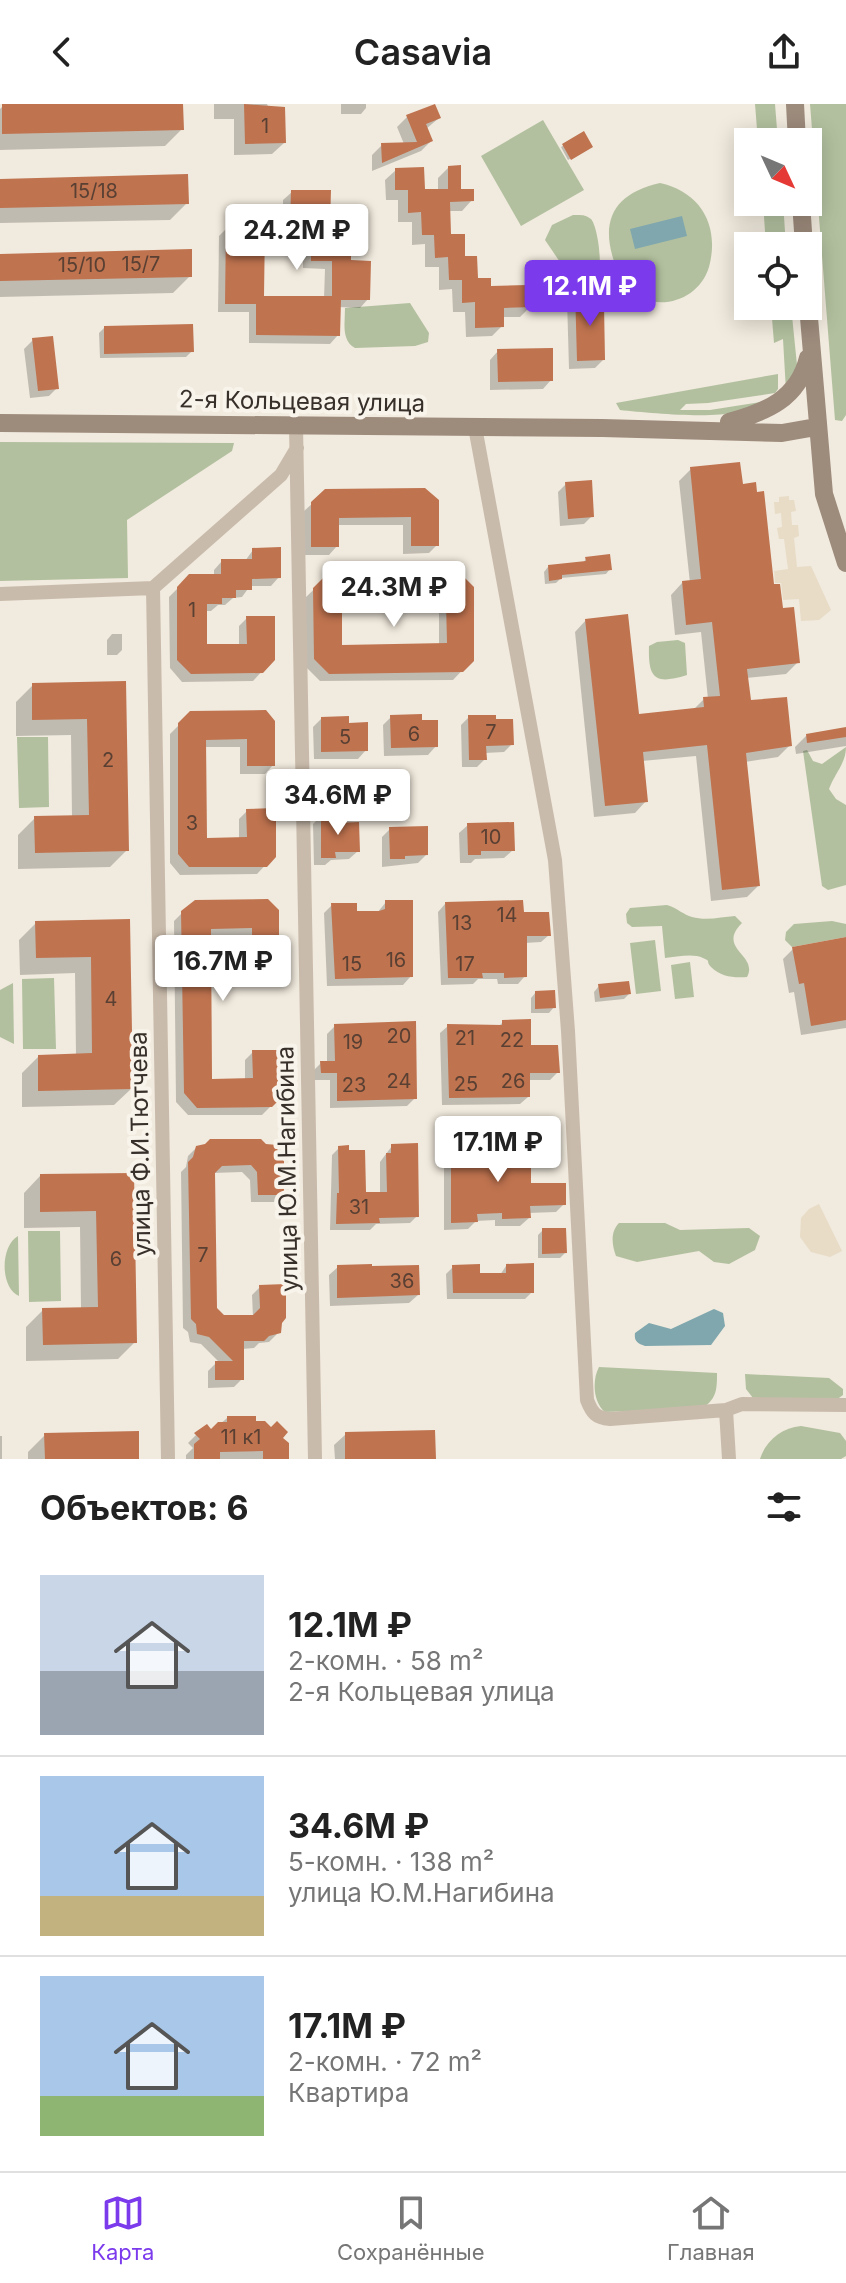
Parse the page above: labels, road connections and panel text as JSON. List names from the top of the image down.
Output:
{
  "streets": {
    "main road": ["2-я Кольцевая улица"],
    "street": ["улица Ф.И.Тютчева", "улица Ю.М.Нагибина"]
  },
  "crossings": [
    ["2-я Кольцевая улица", "улица Ю.М.Нагибина"]
  ],
  "house_numbers": [
    "1",
    "15/18",
    "15/7",
    "15/10",
    "1",
    "7",
    "6",
    "5",
    "2",
    "3",
    "10",
    "14",
    "13",
    "16",
    "15",
    "17",
    "4",
    "20",
    "21",
    "22",
    "19",
    "24",
    "26",
    "25",
    "23",
    "31",
    "7",
    "6",
    "36",
    "11 к1"
  ],
  "north": "bottom right",
  "page": {
    "header": "Casavia",
    "price": [
      "24.2M ₽",
      "12.1M ₽",
      "24.3M ₽",
      "34.6M ₽",
      "16.7M ₽",
      "17.1M ₽"
    ],
    "heading": "Объектов: 6",
    "list": [
      {
        "name": "12.1M ₽",
        "note": "2-комн. · 58 m² · 2-я Кольцевая улица"
      },
      {
        "name": "34.6M ₽",
        "note": "5-комн. · 138 m² · улица Ю.М.Нагибина"
      },
      {
        "name": "17.1M ₽",
        "note": "2-комн. · 72 m² · Квартира"
      }
    ],
    "tabs": ["Карта", "Сохранённые", "Главная"]
  }
}
